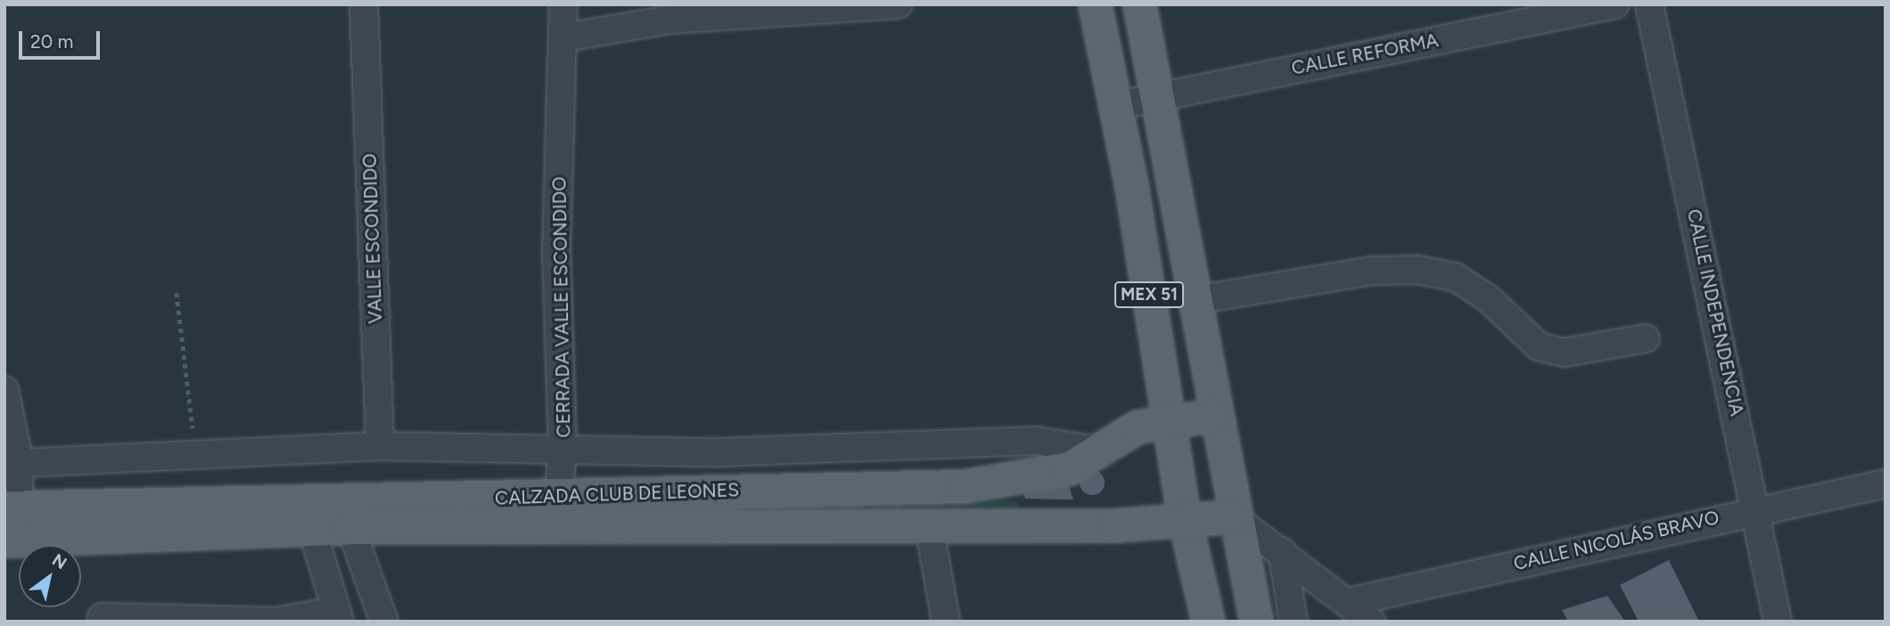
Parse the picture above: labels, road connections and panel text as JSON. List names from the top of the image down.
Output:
{
  "streets": {
    "main road": ["MEX 51", "CALZADA CLUB DE LEONES"],
    "street": [
      "CALLE REFORMA",
      "VALLE ESCONDIDO",
      "CERRADA VALLE ESCONDIDO",
      "CALLE INDEPENDENCIA",
      "CALLE NICOLÁS BRAVO"
    ]
  },
  "crossings": [
    ["CALLE REFORMA", "MEX 51"],
    ["MEX 51", "CALZADA CLUB DE LEONES"],
    ["CERRADA VALLE ESCONDIDO", "CALZADA CLUB DE LEONES"],
    ["CALLE INDEPENDENCIA", "CALLE NICOLÁS BRAVO"]
  ],
  "scale_bar": "20 m",
  "north": "top right"
}
